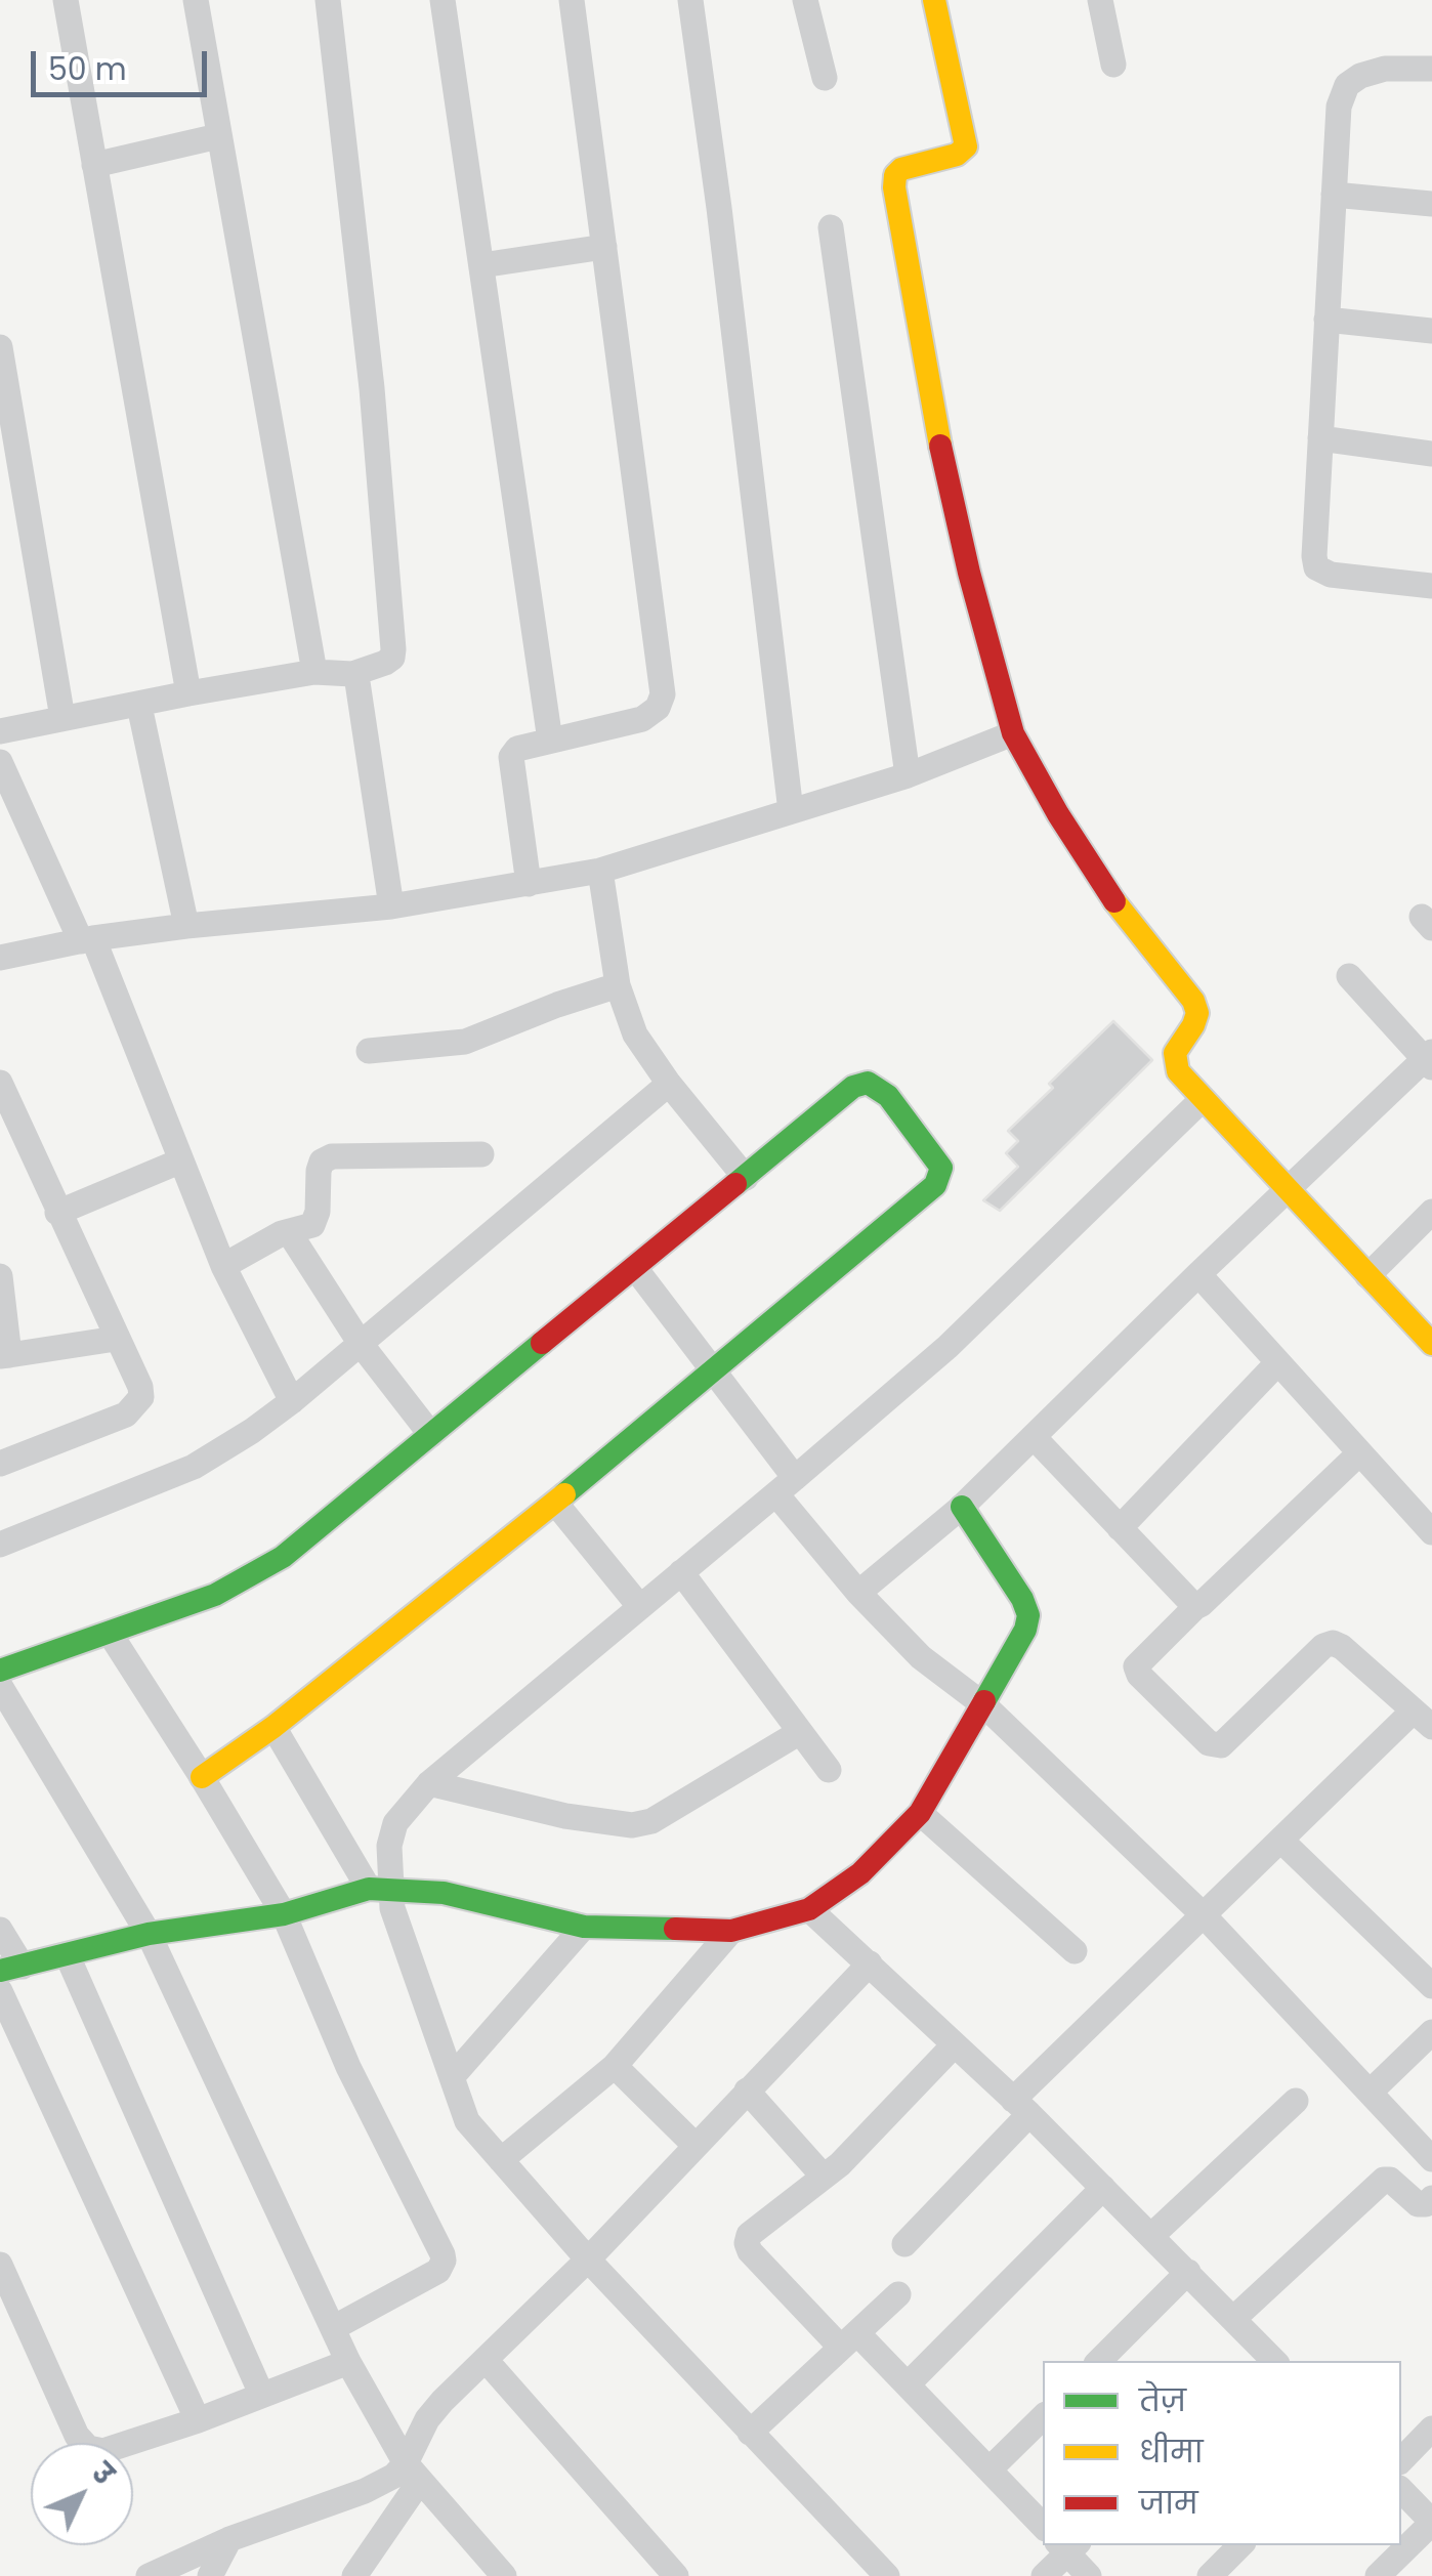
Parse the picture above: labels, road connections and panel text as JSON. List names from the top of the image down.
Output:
{
  "legend": ["तेज़", "धीमा", "जाम"],
  "scale_bar": "50 m",
  "north": "top right"
}
